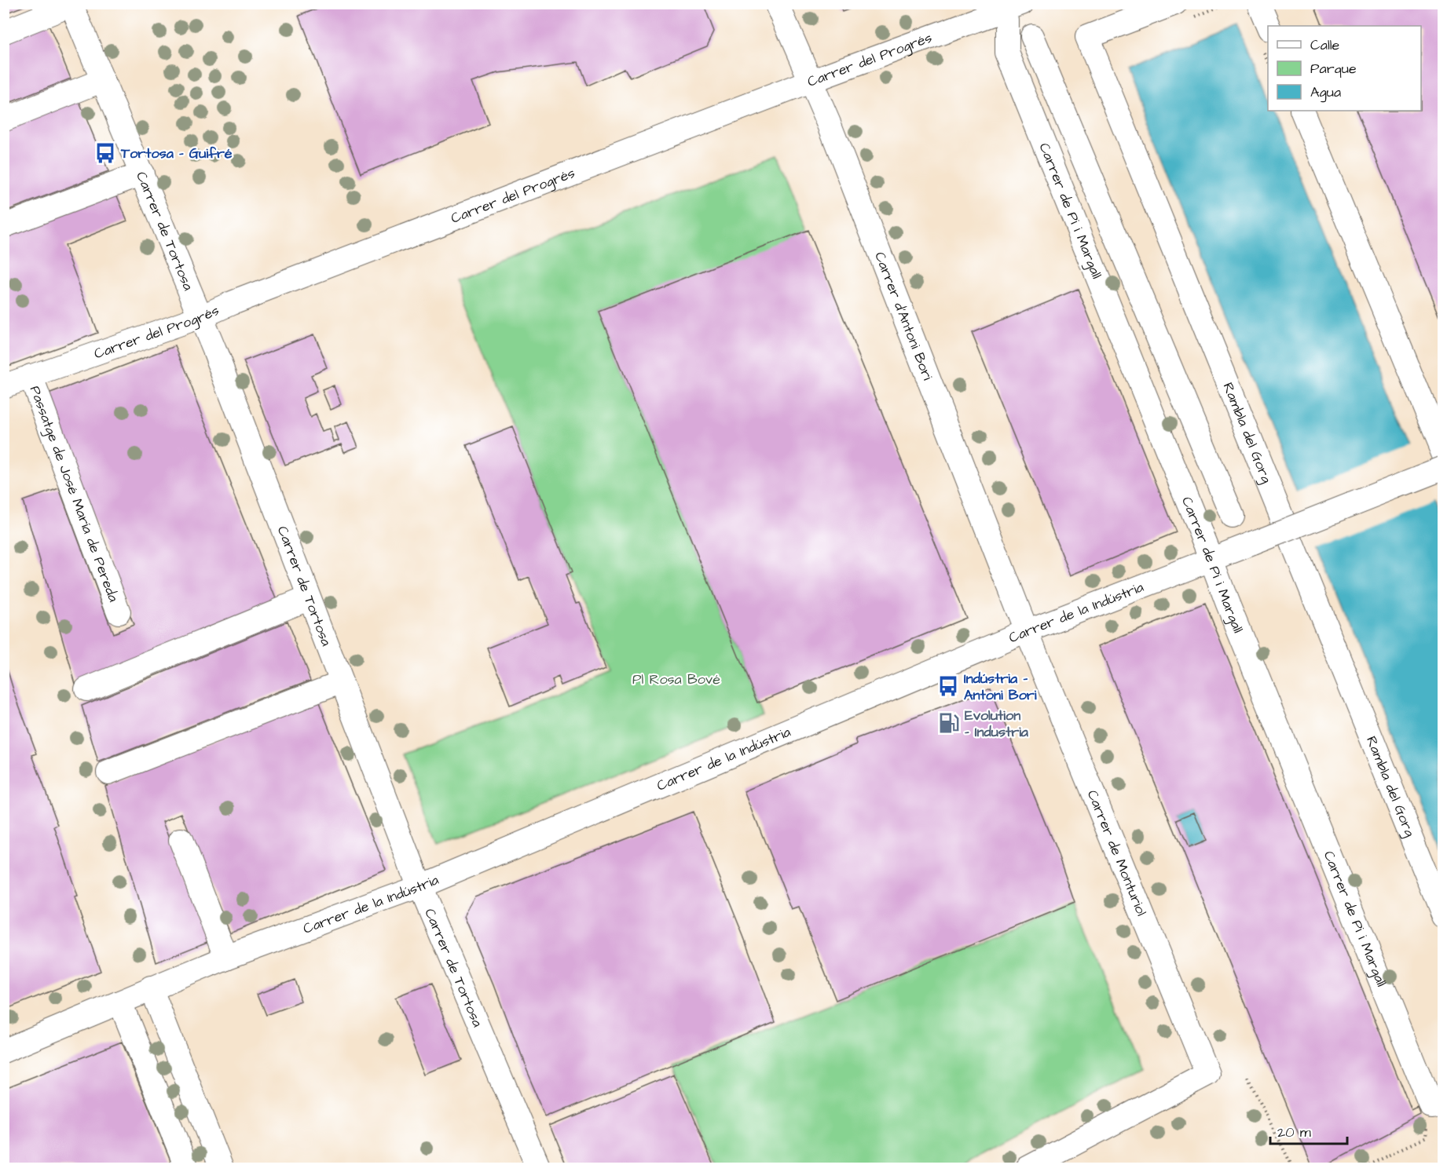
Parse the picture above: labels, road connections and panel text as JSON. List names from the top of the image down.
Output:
{
  "streets": {
    "street": [
      "Carrer del Progrés",
      "Carrer de Pi i Margall",
      "Carrer de Tortosa",
      "Carrer d'Antoni Bori",
      "Rambla del Gorg",
      "Passatge de José María de Pereda",
      "Carrer de la Indústria",
      "Carrer de Monturiol"
    ]
  },
  "crossings": [
    ["Carrer del Progrés", "Carrer de Pi i Margall"],
    ["Carrer del Progrés", "Carrer de Tortosa"],
    ["Carrer del Progrés", "Carrer d'Antoni Bori"],
    ["Carrer del Progrés", "Passatge de José María de Pereda"],
    ["Carrer de Pi i Margall", "Carrer de la Indústria"],
    ["Carrer de Tortosa", "Carrer de la Indústria"],
    ["Carrer d'Antoni Bori", "Carrer de la Indústria"],
    ["Carrer d'Antoni Bori", "Carrer de Monturiol"],
    ["Carrer de la Indústria", "Carrer de Monturiol"]
  ],
  "parks": ["Pl Rosa Bové"],
  "places": {
    "bus stop": ["Tortosa - Guifré", "Indústria - Antoni Bori"],
    "fuel station": ["Evolution - Industria"]
  },
  "legend": ["Calle", "Parque", "Agua"],
  "scale_bar": "20 m"
}
